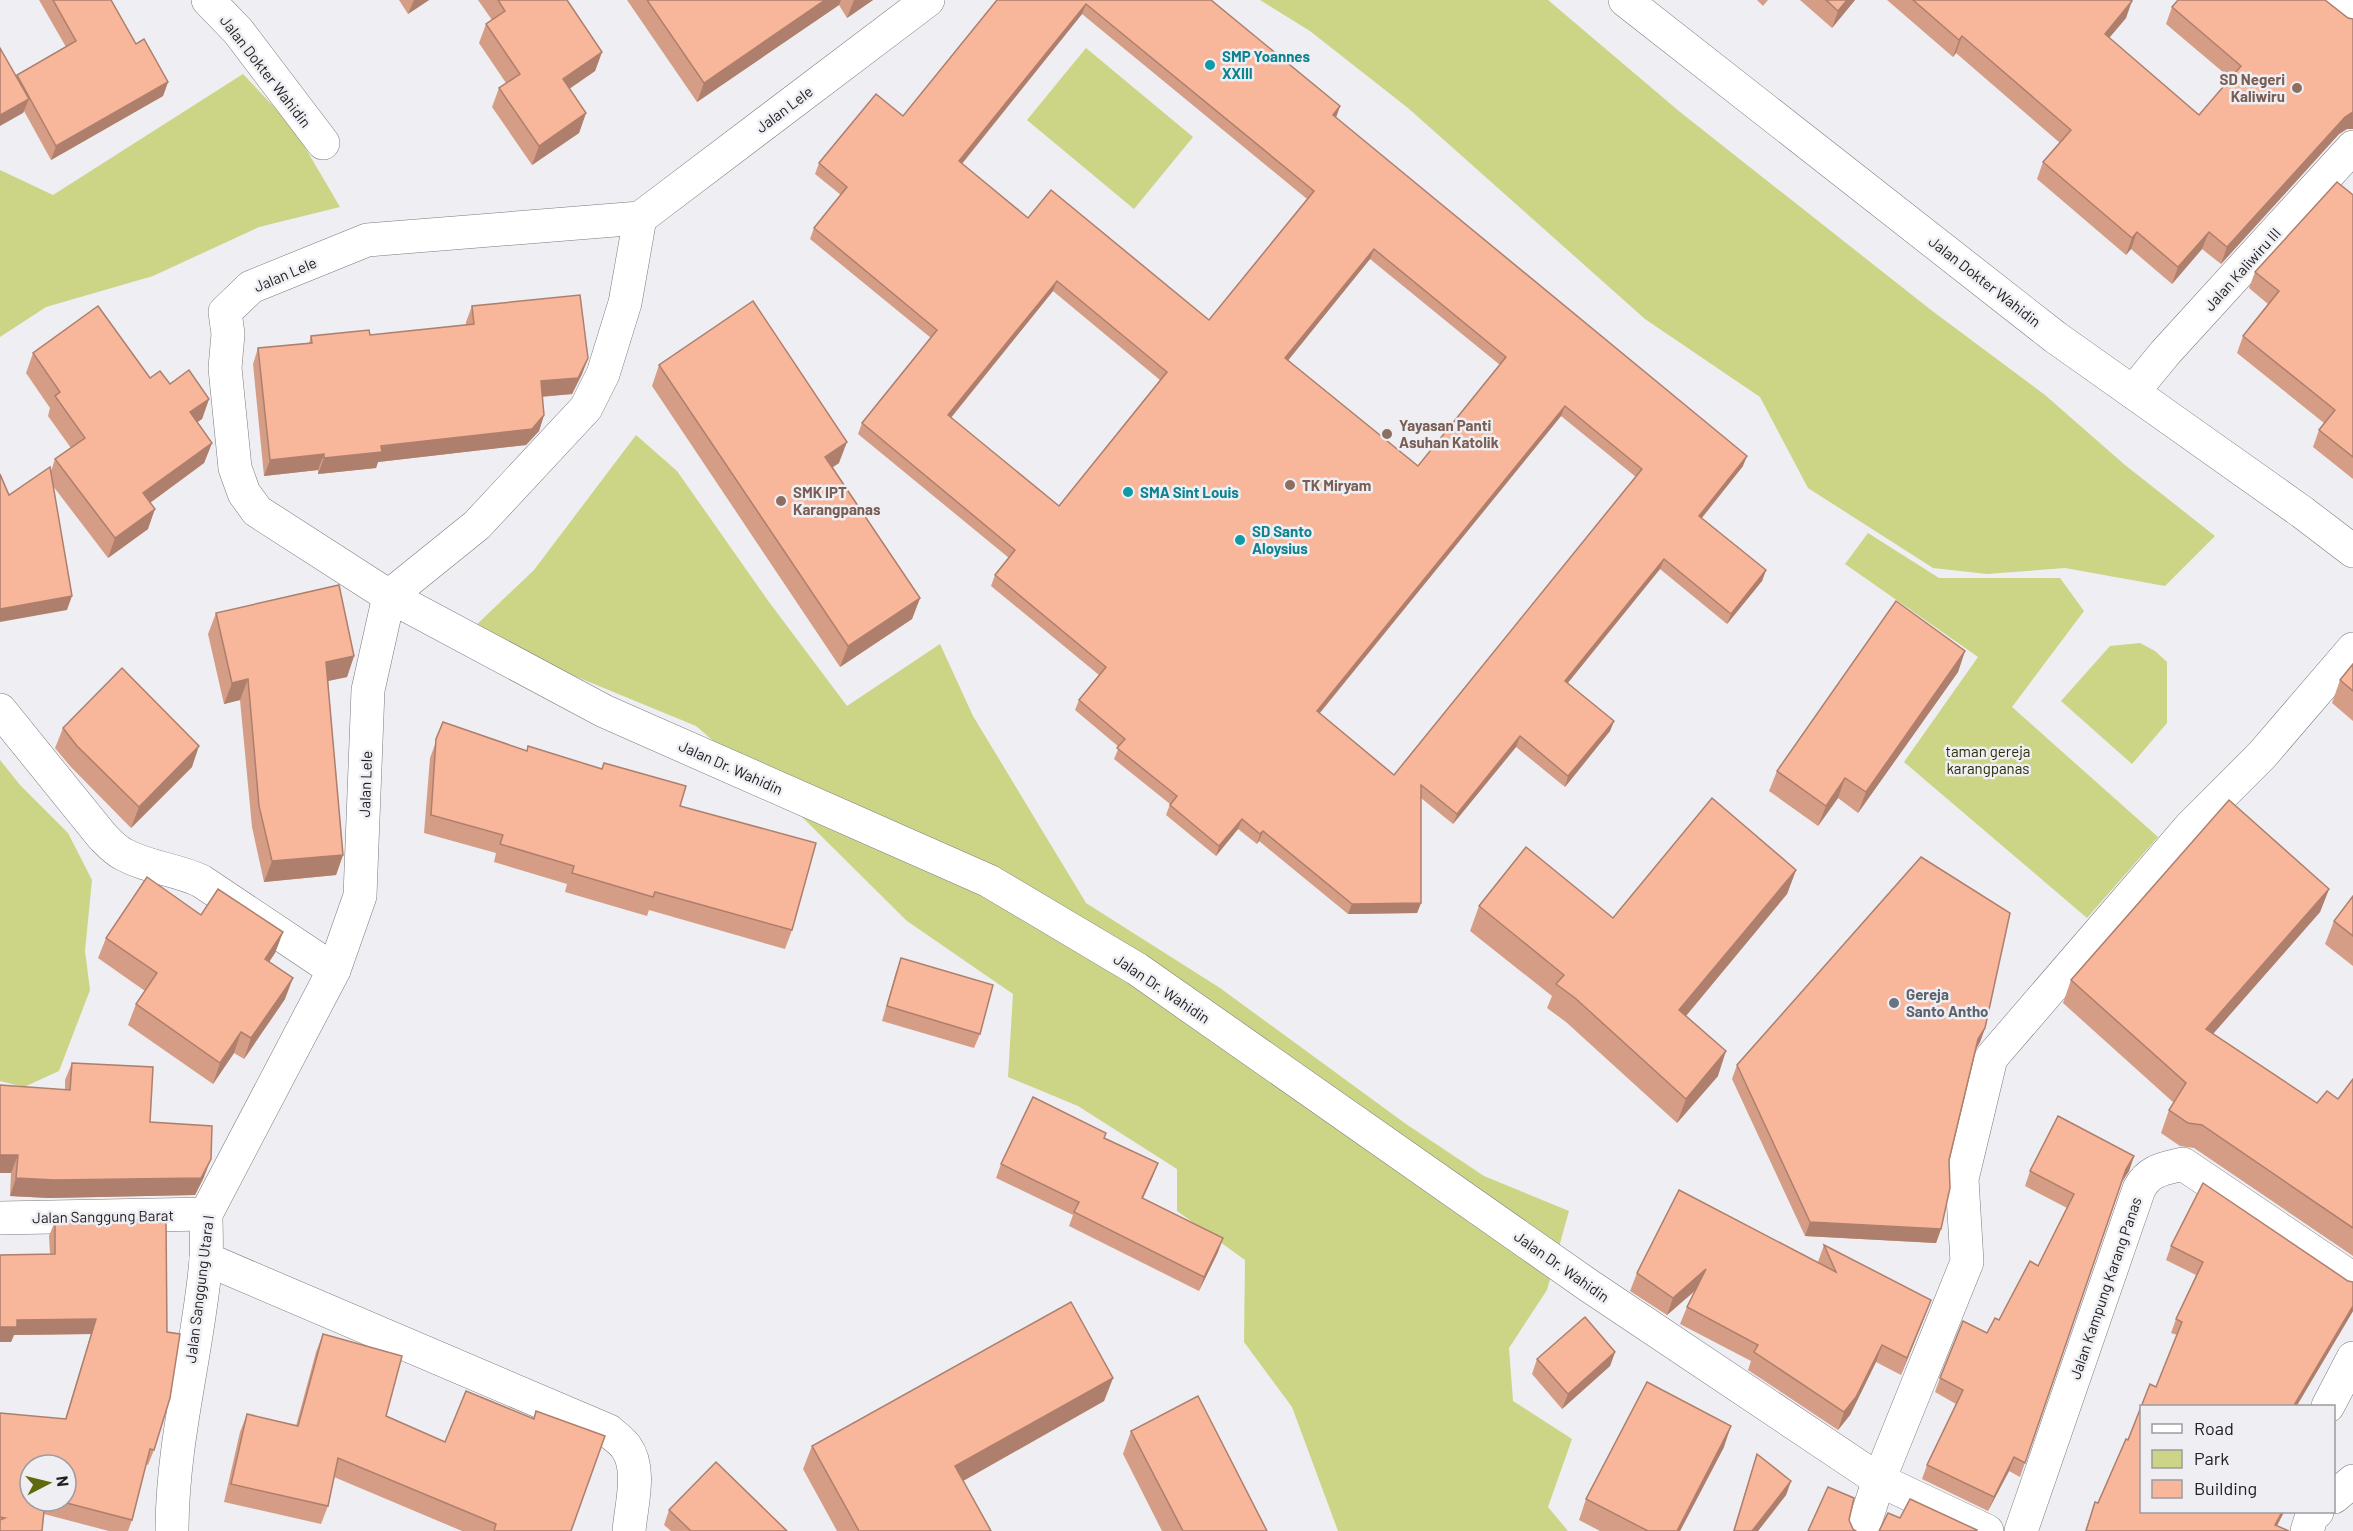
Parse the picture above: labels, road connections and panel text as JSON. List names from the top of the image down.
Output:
{
  "streets": {
    "main road": [
      "Jalan Dokter Wahidin",
      "Jalan Lele",
      "Jalan Kaliwiru III",
      "Jalan Dr. Wahidin",
      "Jalan Sanggung Barat",
      "Jalan Kampung Karang Panas",
      "Jalan Sanggung Utara I"
    ]
  },
  "crossings": [
    ["Jalan Dokter Wahidin", "Jalan Kaliwiru III"],
    ["Jalan Lele", "Jalan Dr. Wahidin"],
    ["Jalan Lele", "Jalan Sanggung Utara I"],
    ["Jalan Sanggung Barat", "Jalan Sanggung Utara I"]
  ],
  "parks": ["taman gereja karangpanas"],
  "places": [
    "SMP Yoannes XXIII",
    "SD Negeri Kaliwiru",
    "Yayasan Panti Asuhan Katolik",
    "TK Miryam",
    "SMA Sint Louis",
    "SMK IPT Karangpanas",
    "SD Santo Aloysius",
    "Gereja Santo Antho"
  ],
  "legend": ["Road", "Park", "Building"],
  "north": "right"
}
